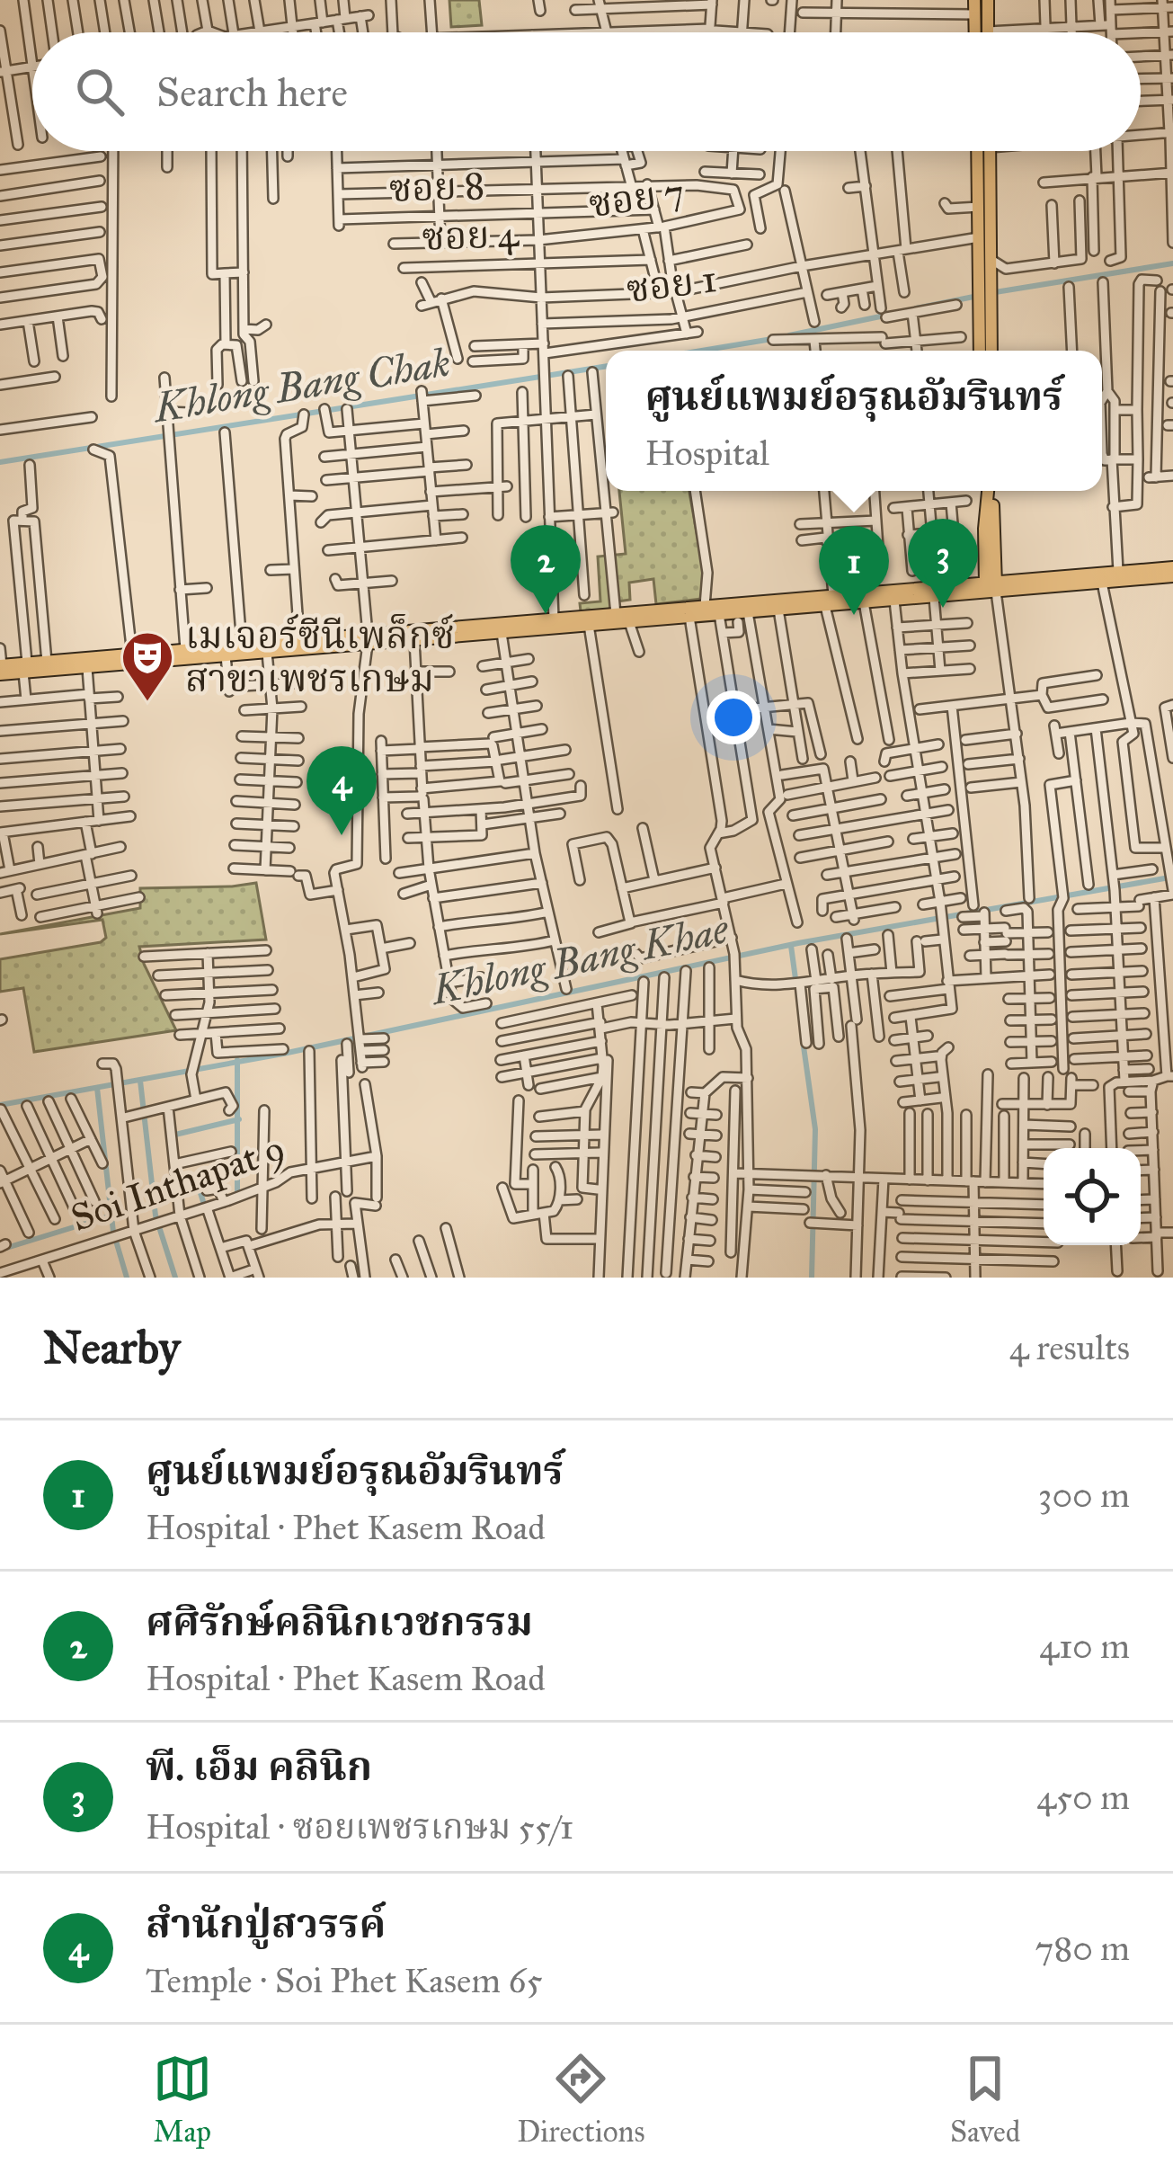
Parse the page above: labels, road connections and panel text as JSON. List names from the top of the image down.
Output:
{
  "streets": {
    "street": [
      "ซอย 8",
      "ซอย 7",
      "ซอย 4",
      "ซอย 1",
      "Soi Inthapat 9"
    ]
  },
  "water": ["Khlong Bang Chak", "Khlong Bang Khae"],
  "places": {
    "theatre": ["เมเจอร์ซีนีเพล็กซ์ สาขาเพชรเกษม"]
  },
  "page": {
    "search": "Search here",
    "popup": ["ศูนย์แพมย์อรุณอัมรินทร์", "Hospital"],
    "pins": [
      "3",
      "2",
      "1",
      "4"
    ],
    "heading": ["Nearby", "4 results"],
    "list": [
      {
        "mark": "1",
        "name": "ศูนย์แพมย์อรุณอัมรินทร์",
        "note": "Hospital · Phet Kasem Road",
        "value": "300 m"
      },
      {
        "mark": "2",
        "name": "ศศิรักษ์คลินิกเวชกรรม",
        "note": "Hospital · Phet Kasem Road",
        "value": "410 m"
      },
      {
        "mark": "3",
        "name": "พี. เอ็ม คลินิก",
        "note": "Hospital · ซอยเพชรเกษม 55/1",
        "value": "450 m"
      },
      {
        "mark": "4",
        "name": "สำนักปู่สวรรค์",
        "note": "Temple · Soi Phet Kasem 65",
        "value": "780 m"
      }
    ],
    "nav": ["Map", "Directions", "Saved"]
  }
}
